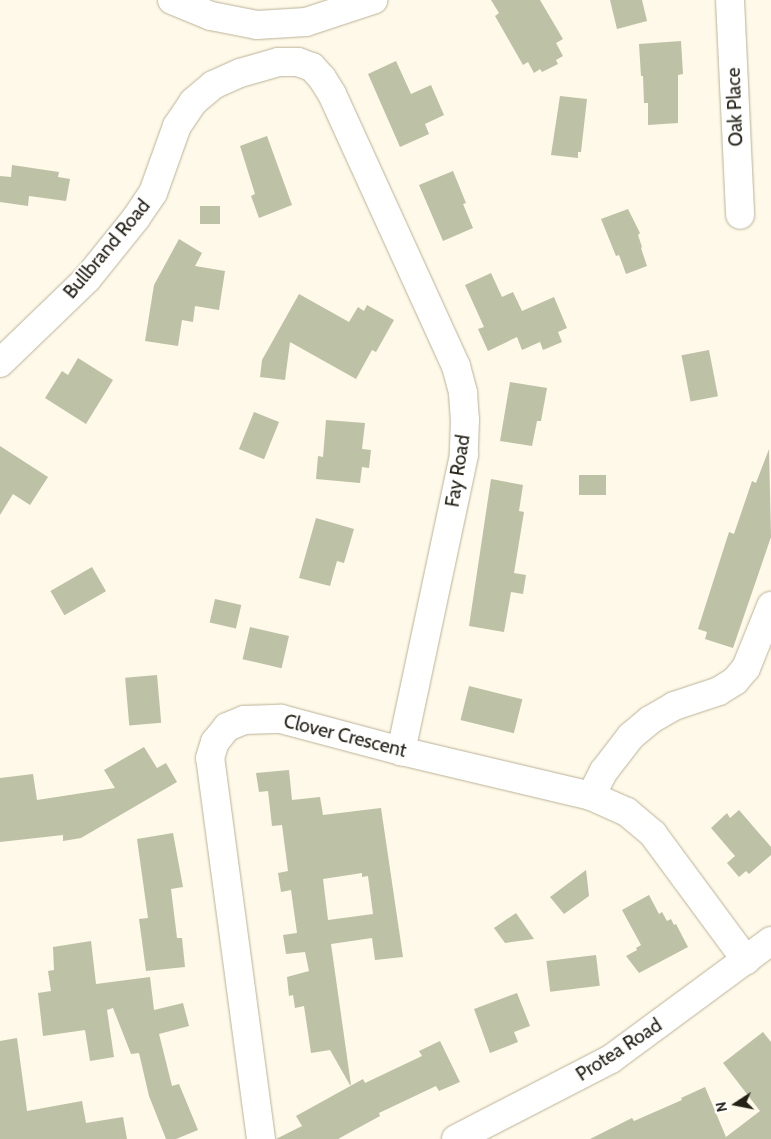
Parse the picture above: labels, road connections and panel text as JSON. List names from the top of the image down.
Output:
{
  "streets": {
    "street": [
      "Oak Place",
      "Bullbrand Road",
      "Fay Road",
      "Clover Crescent",
      "Protea Road"
    ]
  },
  "crossings": [
    ["Bullbrand Road", "Fay Road"],
    ["Fay Road", "Clover Crescent"],
    ["Clover Crescent", "Protea Road"]
  ],
  "north": "left"
}
